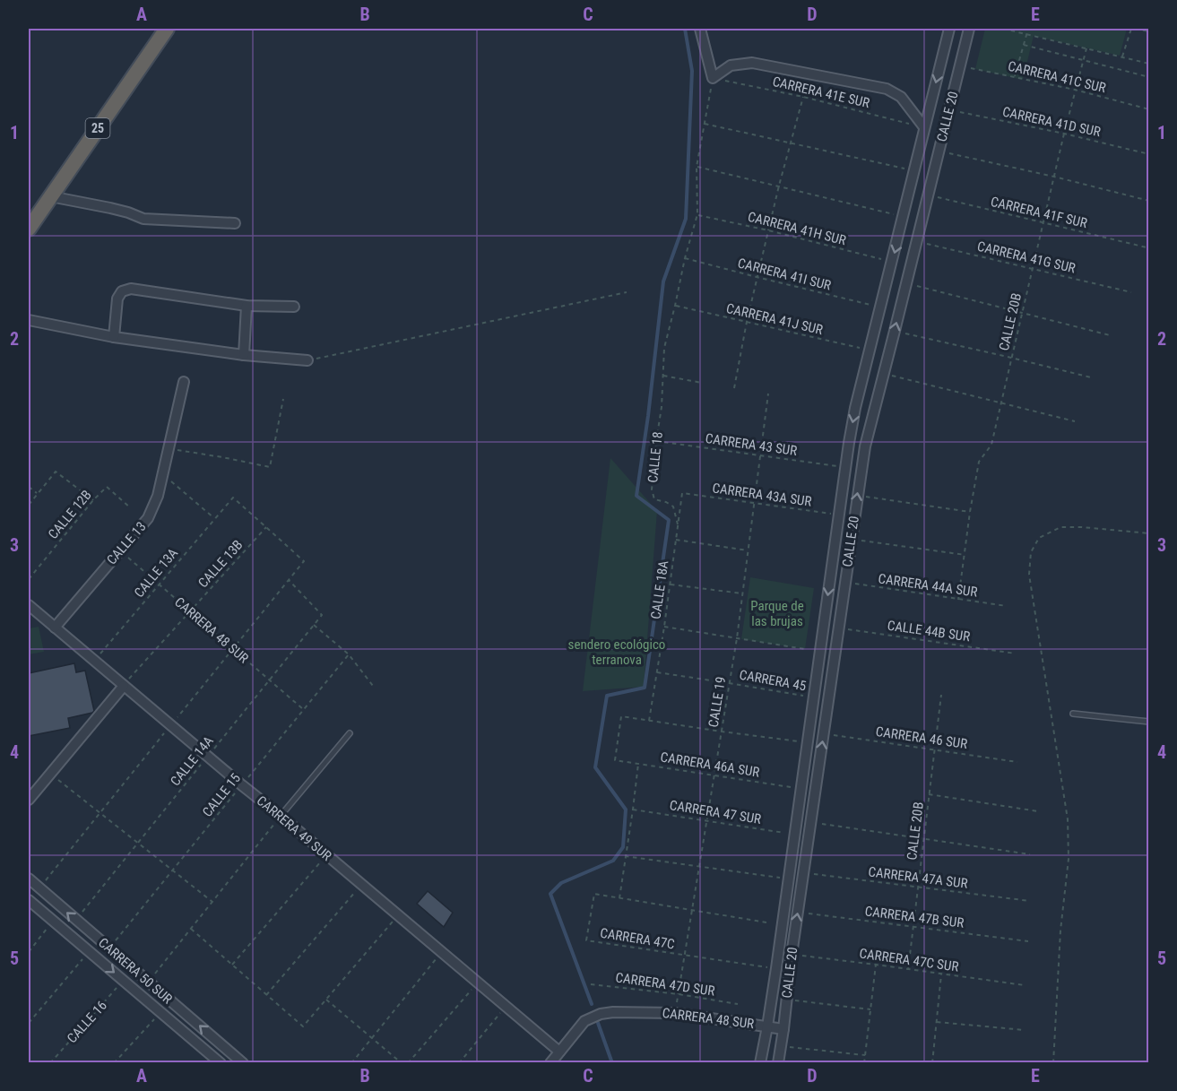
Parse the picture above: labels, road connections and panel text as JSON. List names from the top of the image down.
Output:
{
  "streets": {
    "highway": ["25"],
    "street": [
      "CALLE 20",
      "CALLE 13",
      "CARRERA 48 SUR",
      "CARRERA 49 SUR",
      "CARRERA 50 SUR"
    ],
    "path": [
      "CARRERA 41C SUR",
      "CARRERA 41E SUR",
      "CARRERA 41D SUR",
      "CARRERA 41F SUR",
      "CARRERA 41H SUR",
      "CARRERA 41G SUR",
      "CARRERA 41I SUR",
      "CARRERA 41J SUR",
      "CALLE 20B",
      "CARRERA 43 SUR",
      "CALLE 18",
      "CARRERA 43A SUR",
      "CALLE 12B",
      "CALLE 13B",
      "CALLE 13A",
      "CARRERA 44A SUR",
      "CALLE 18A",
      "CALLE 44B SUR",
      "CARRERA 45",
      "CALLE 19",
      "CARRERA 46 SUR",
      "CALLE 14A",
      "CARRERA 46A SUR",
      "CALLE 15",
      "CARRERA 47 SUR",
      "CARRERA 47A SUR",
      "CARRERA 47B SUR",
      "CARRERA 47C",
      "CARRERA 47C SUR",
      "CARRERA 47D SUR",
      "CALLE 16"
    ]
  },
  "crossings": [
    ["CARRERA 41C SUR", "CALLE 20"],
    ["CARRERA 41C SUR", "CALLE 20B"],
    ["CARRERA 41E SUR", "CALLE 20"],
    ["CARRERA 41E SUR", "CALLE 18"],
    ["CALLE 20", "CARRERA 41D SUR"],
    ["CALLE 20", "CARRERA 41F SUR"],
    ["CALLE 20", "CARRERA 41H SUR"],
    ["CALLE 20", "CARRERA 41G SUR"],
    ["CALLE 20", "CARRERA 41I SUR"],
    ["CALLE 20", "CARRERA 41J SUR"],
    ["CALLE 20", "CARRERA 43 SUR"],
    ["CALLE 20", "CARRERA 43A SUR"],
    ["CALLE 20", "CARRERA 44A SUR"],
    ["CALLE 20", "CARRERA 48 SUR"],
    ["CALLE 20", "CALLE 44B SUR"],
    ["CALLE 20", "CARRERA 45"],
    ["CALLE 20", "CARRERA 46 SUR"],
    ["CALLE 20", "CARRERA 46A SUR"],
    ["CALLE 20", "CARRERA 47 SUR"],
    ["CALLE 20", "CARRERA 47A SUR"],
    ["CALLE 20", "CARRERA 47B SUR"],
    ["CALLE 20", "CARRERA 47C SUR"],
    ["CARRERA 41D SUR", "CALLE 20B"],
    ["CARRERA 41F SUR", "CALLE 20B"],
    ["CARRERA 41H SUR", "CALLE 18"],
    ["CARRERA 41G SUR", "CALLE 20B"],
    ["CARRERA 41I SUR", "CALLE 18"],
    ["CARRERA 41J SUR", "CALLE 18"],
    ["CALLE 20B", "CARRERA 44A SUR"],
    ["CALLE 20B", "CARRERA 46 SUR"],
    ["CALLE 20B", "CARRERA 47A SUR"],
    ["CALLE 20B", "CARRERA 47B SUR"],
    ["CALLE 20B", "CARRERA 47C SUR"],
    ["CARRERA 43 SUR", "CALLE 18"],
    ["CARRERA 43 SUR", "CALLE 19"],
    ["CALLE 18", "CALLE 18A"],
    ["CARRERA 43A SUR", "CALLE 18A"],
    ["CARRERA 43A SUR", "CALLE 19"],
    ["CALLE 13", "CARRERA 48 SUR"],
    ["CALLE 13", "CARRERA 49 SUR"],
    ["CALLE 13B", "CALLE 13A"],
    ["CALLE 13B", "CARRERA 48 SUR"],
    ["CALLE 13B", "CARRERA 49 SUR"],
    ["CALLE 13A", "CARRERA 48 SUR"],
    ["CALLE 13A", "CARRERA 49 SUR"],
    ["CALLE 18A", "CARRERA 45"],
    ["CALLE 18A", "CARRERA 46A SUR"],
    ["CARRERA 48 SUR", "CALLE 19"],
    ["CARRERA 48 SUR", "CALLE 14A"],
    ["CARRERA 48 SUR", "CALLE 15"],
    ["CARRERA 48 SUR", "CARRERA 49 SUR"],
    ["CARRERA 45", "CALLE 19"],
    ["CALLE 19", "CARRERA 46A SUR"],
    ["CALLE 19", "CARRERA 47 SUR"],
    ["CALLE 19", "CARRERA 47C"],
    ["CALLE 19", "CARRERA 47D SUR"],
    ["CALLE 14A", "CARRERA 49 SUR"],
    ["CALLE 14A", "CARRERA 50 SUR"],
    ["CALLE 15", "CARRERA 49 SUR"],
    ["CALLE 15", "CARRERA 50 SUR"],
    ["CARRERA 50 SUR", "CALLE 16"]
  ],
  "parks": ["Parque de las brujas", "sendero ecológico terranova"],
  "grid": {
    "columns": [
      "A",
      "B",
      "C",
      "D",
      "E"
    ],
    "rows": [
      "1",
      "2",
      "3",
      "4",
      "5"
    ]
  }
}
